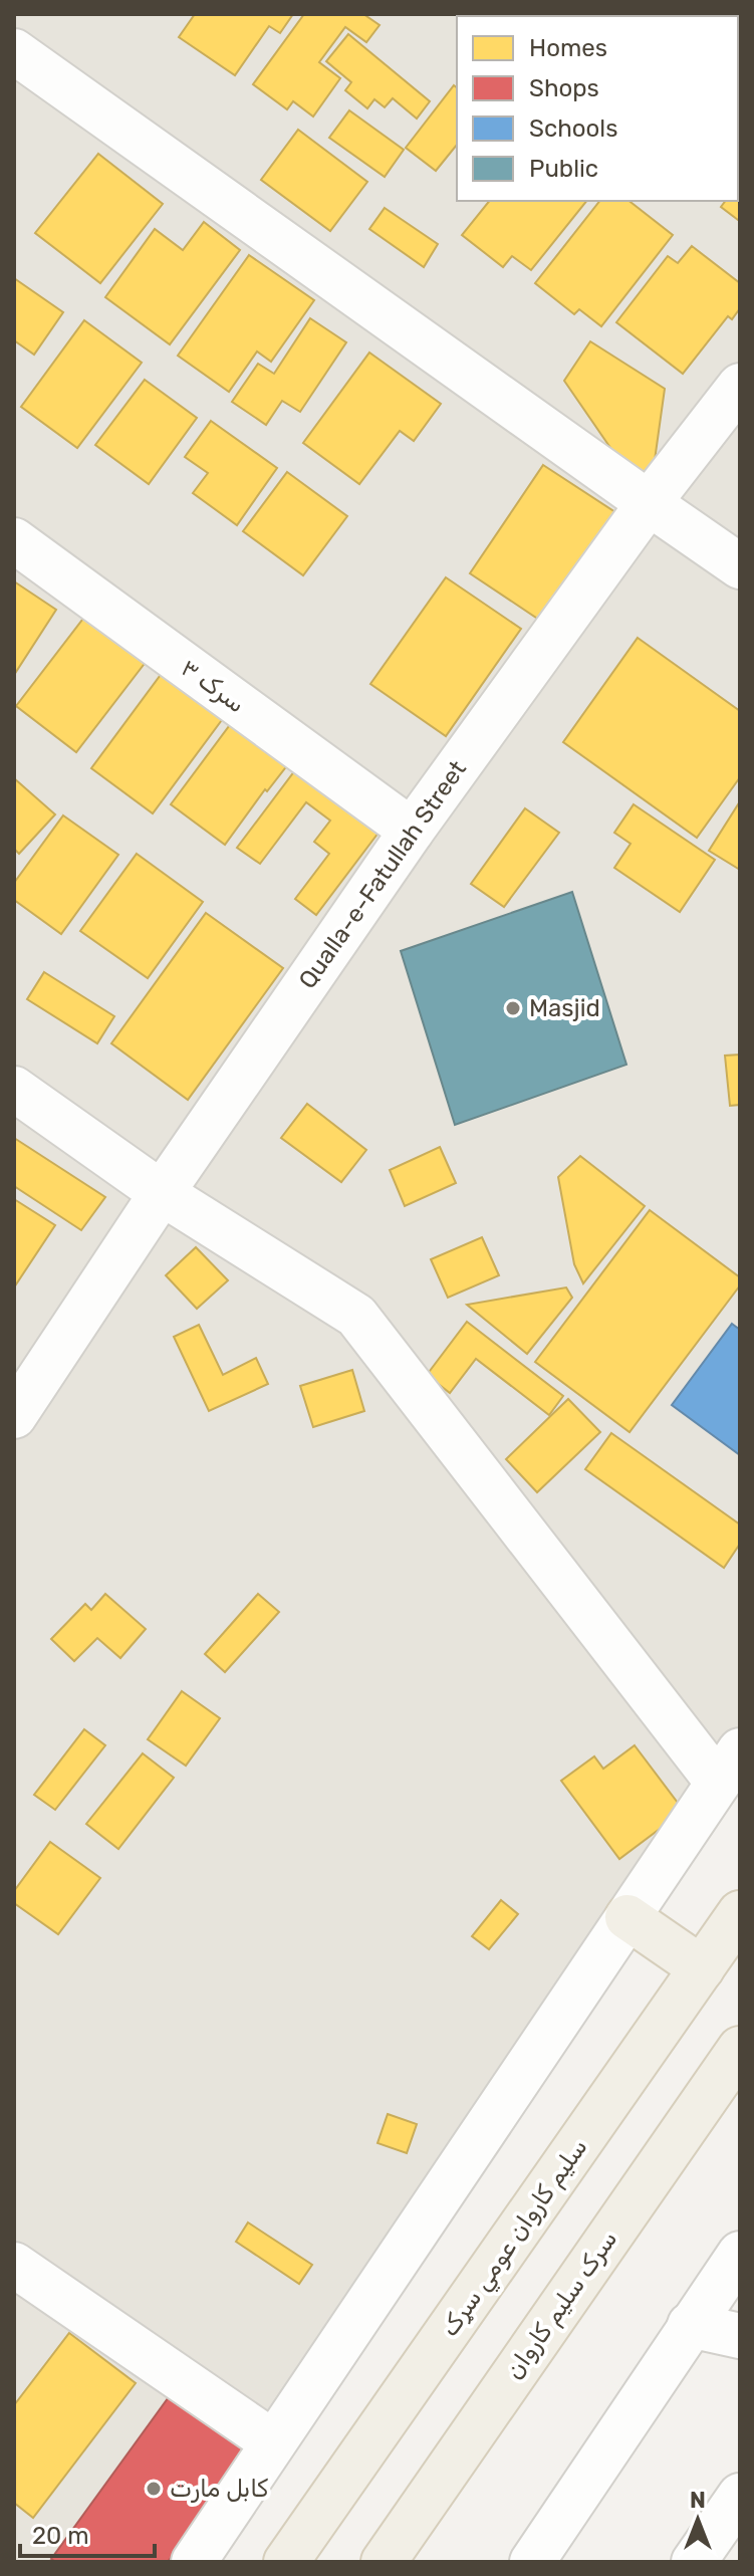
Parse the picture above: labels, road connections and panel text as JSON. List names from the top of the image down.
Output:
{
  "streets": {
    "main road": ["سلیم کاروان عومي سړک", "سرک سلیم کاروان"],
    "street": ["سرک ۳", "Qualla-e-Fatullah Street"]
  },
  "crossings": [
    ["سرک ۳", "Qualla-e-Fatullah Street"]
  ],
  "places": ["Masjid", "کابل مارت"],
  "legend": [
    "Homes",
    "Shops",
    "Schools",
    "Public"
  ],
  "scale_bar": "20 m",
  "north": "top"
}
